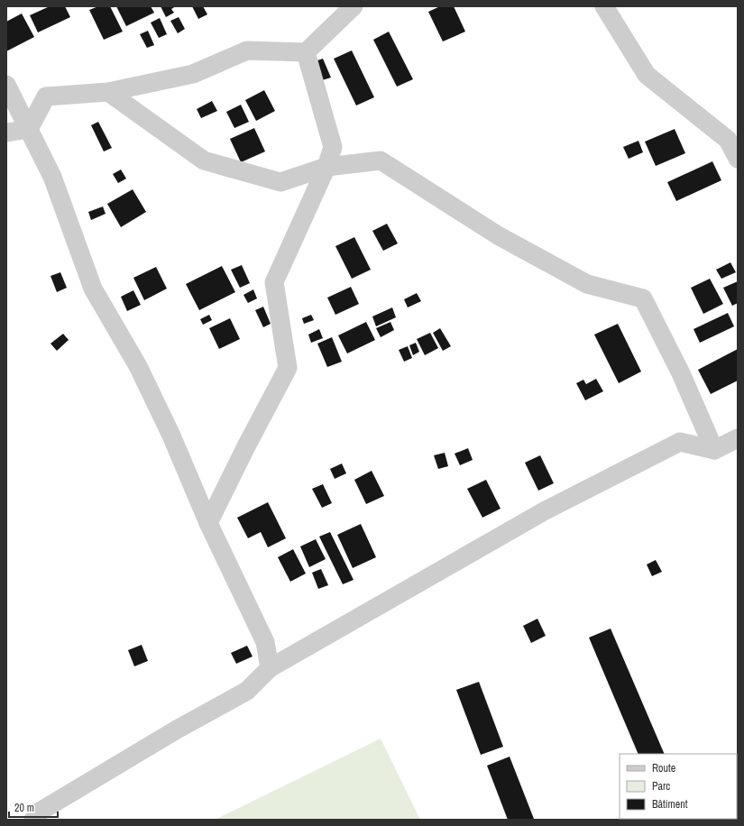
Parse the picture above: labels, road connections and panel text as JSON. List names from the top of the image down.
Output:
{
  "legend": ["Route", "Parc", "Bâtiment"],
  "scale_bar": "20 m"
}
